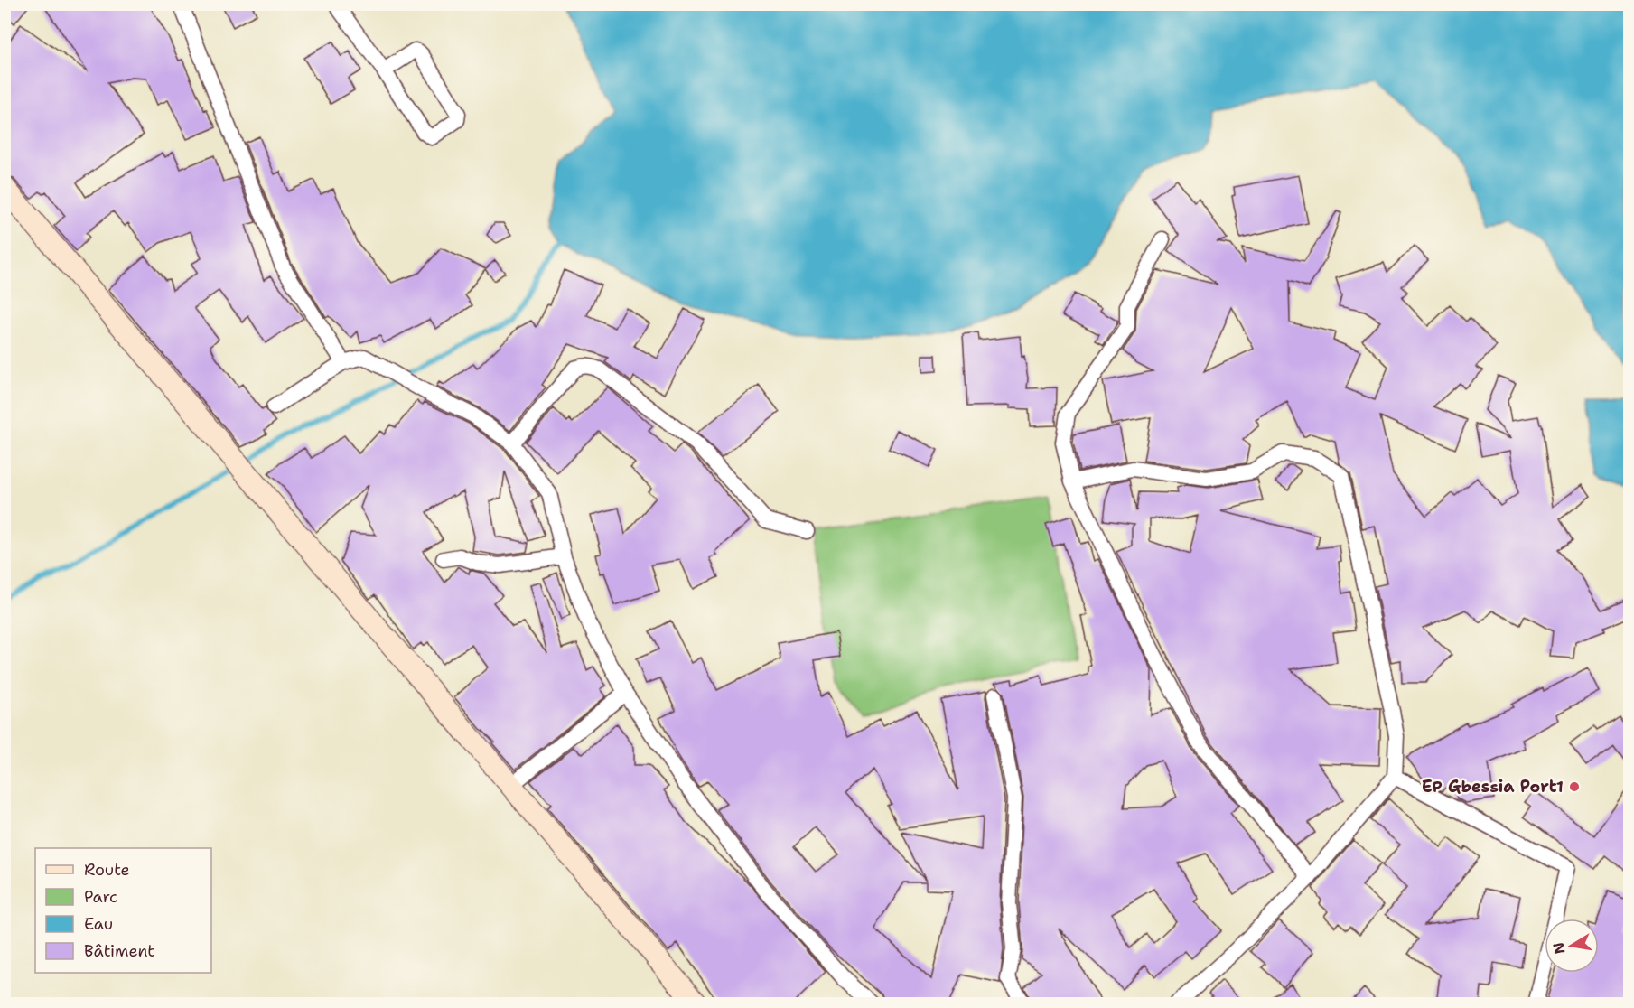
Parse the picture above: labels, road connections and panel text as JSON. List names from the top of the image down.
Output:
{
  "places": ["EP Gbessia Port1"],
  "legend": [
    "Route",
    "Parc",
    "Eau",
    "Bâtiment"
  ],
  "north": "left"
}
